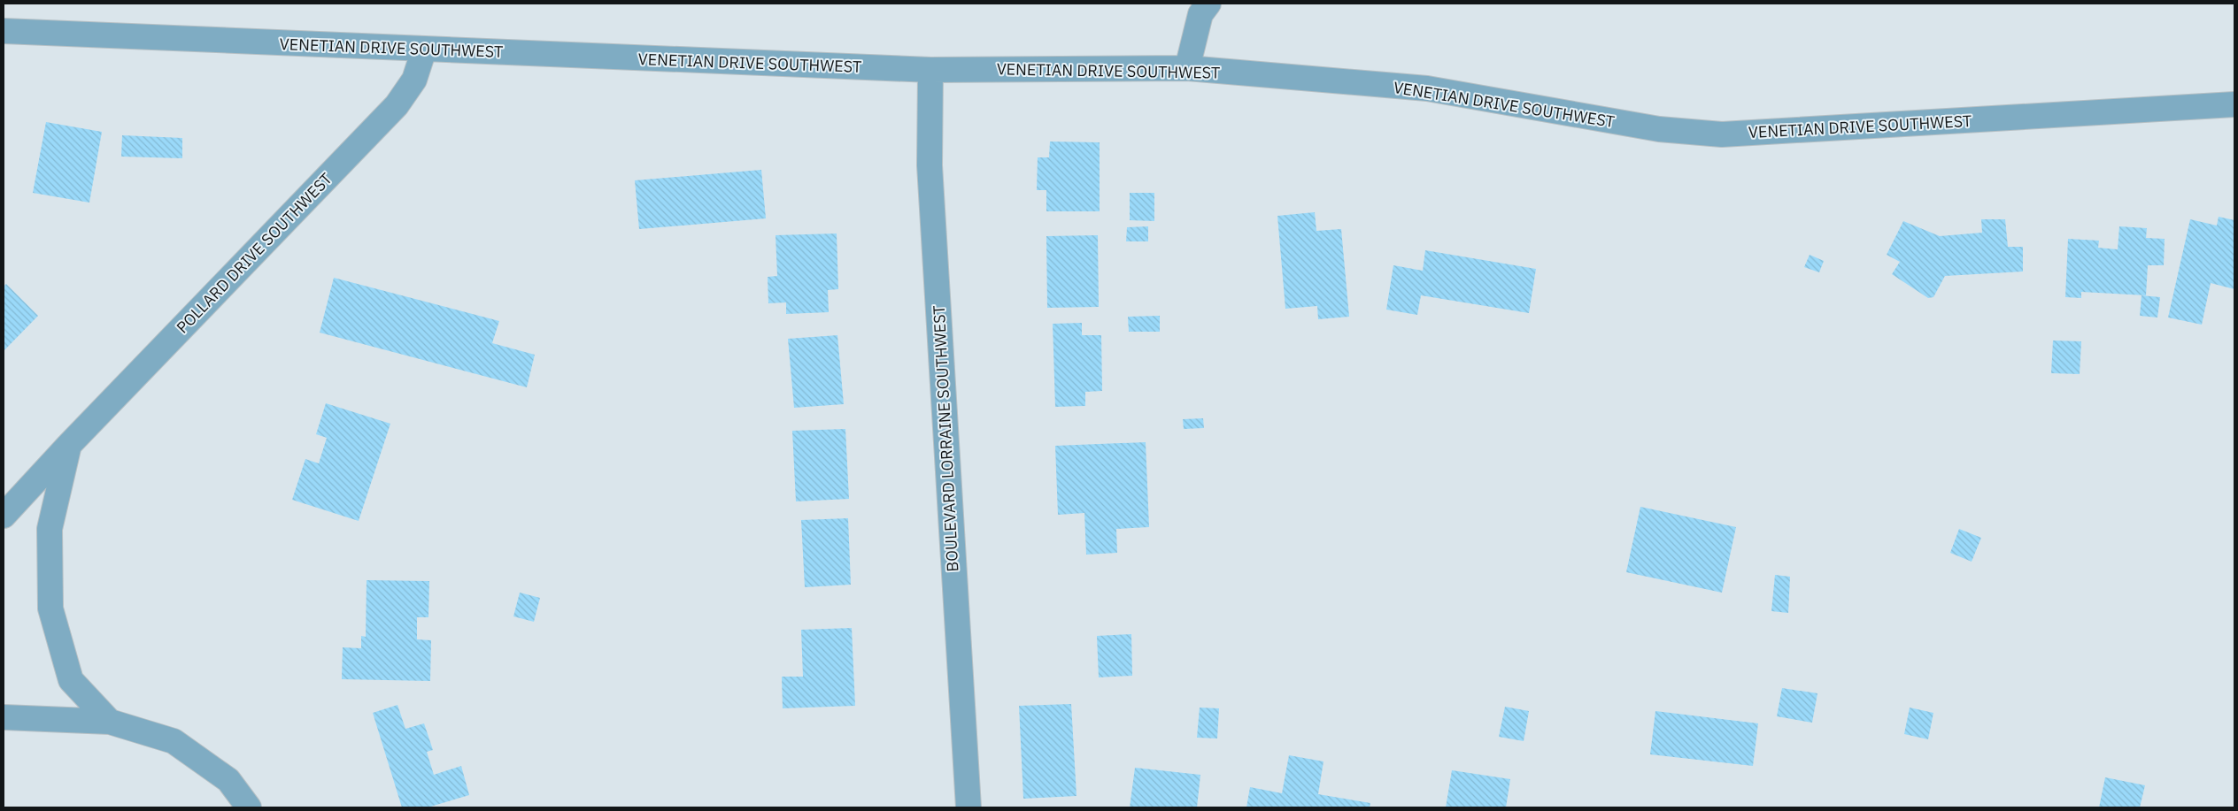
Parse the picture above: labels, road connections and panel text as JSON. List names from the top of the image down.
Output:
{
  "streets": {
    "street": ["VENETIAN DRIVE SOUTHWEST", "POLLARD DRIVE SOUTHWEST", "BOULEVARD LORRAINE SOUTHWEST"]
  },
  "crossings": [
    ["VENETIAN DRIVE SOUTHWEST", "POLLARD DRIVE SOUTHWEST"],
    ["VENETIAN DRIVE SOUTHWEST", "BOULEVARD LORRAINE SOUTHWEST"]
  ]
}
